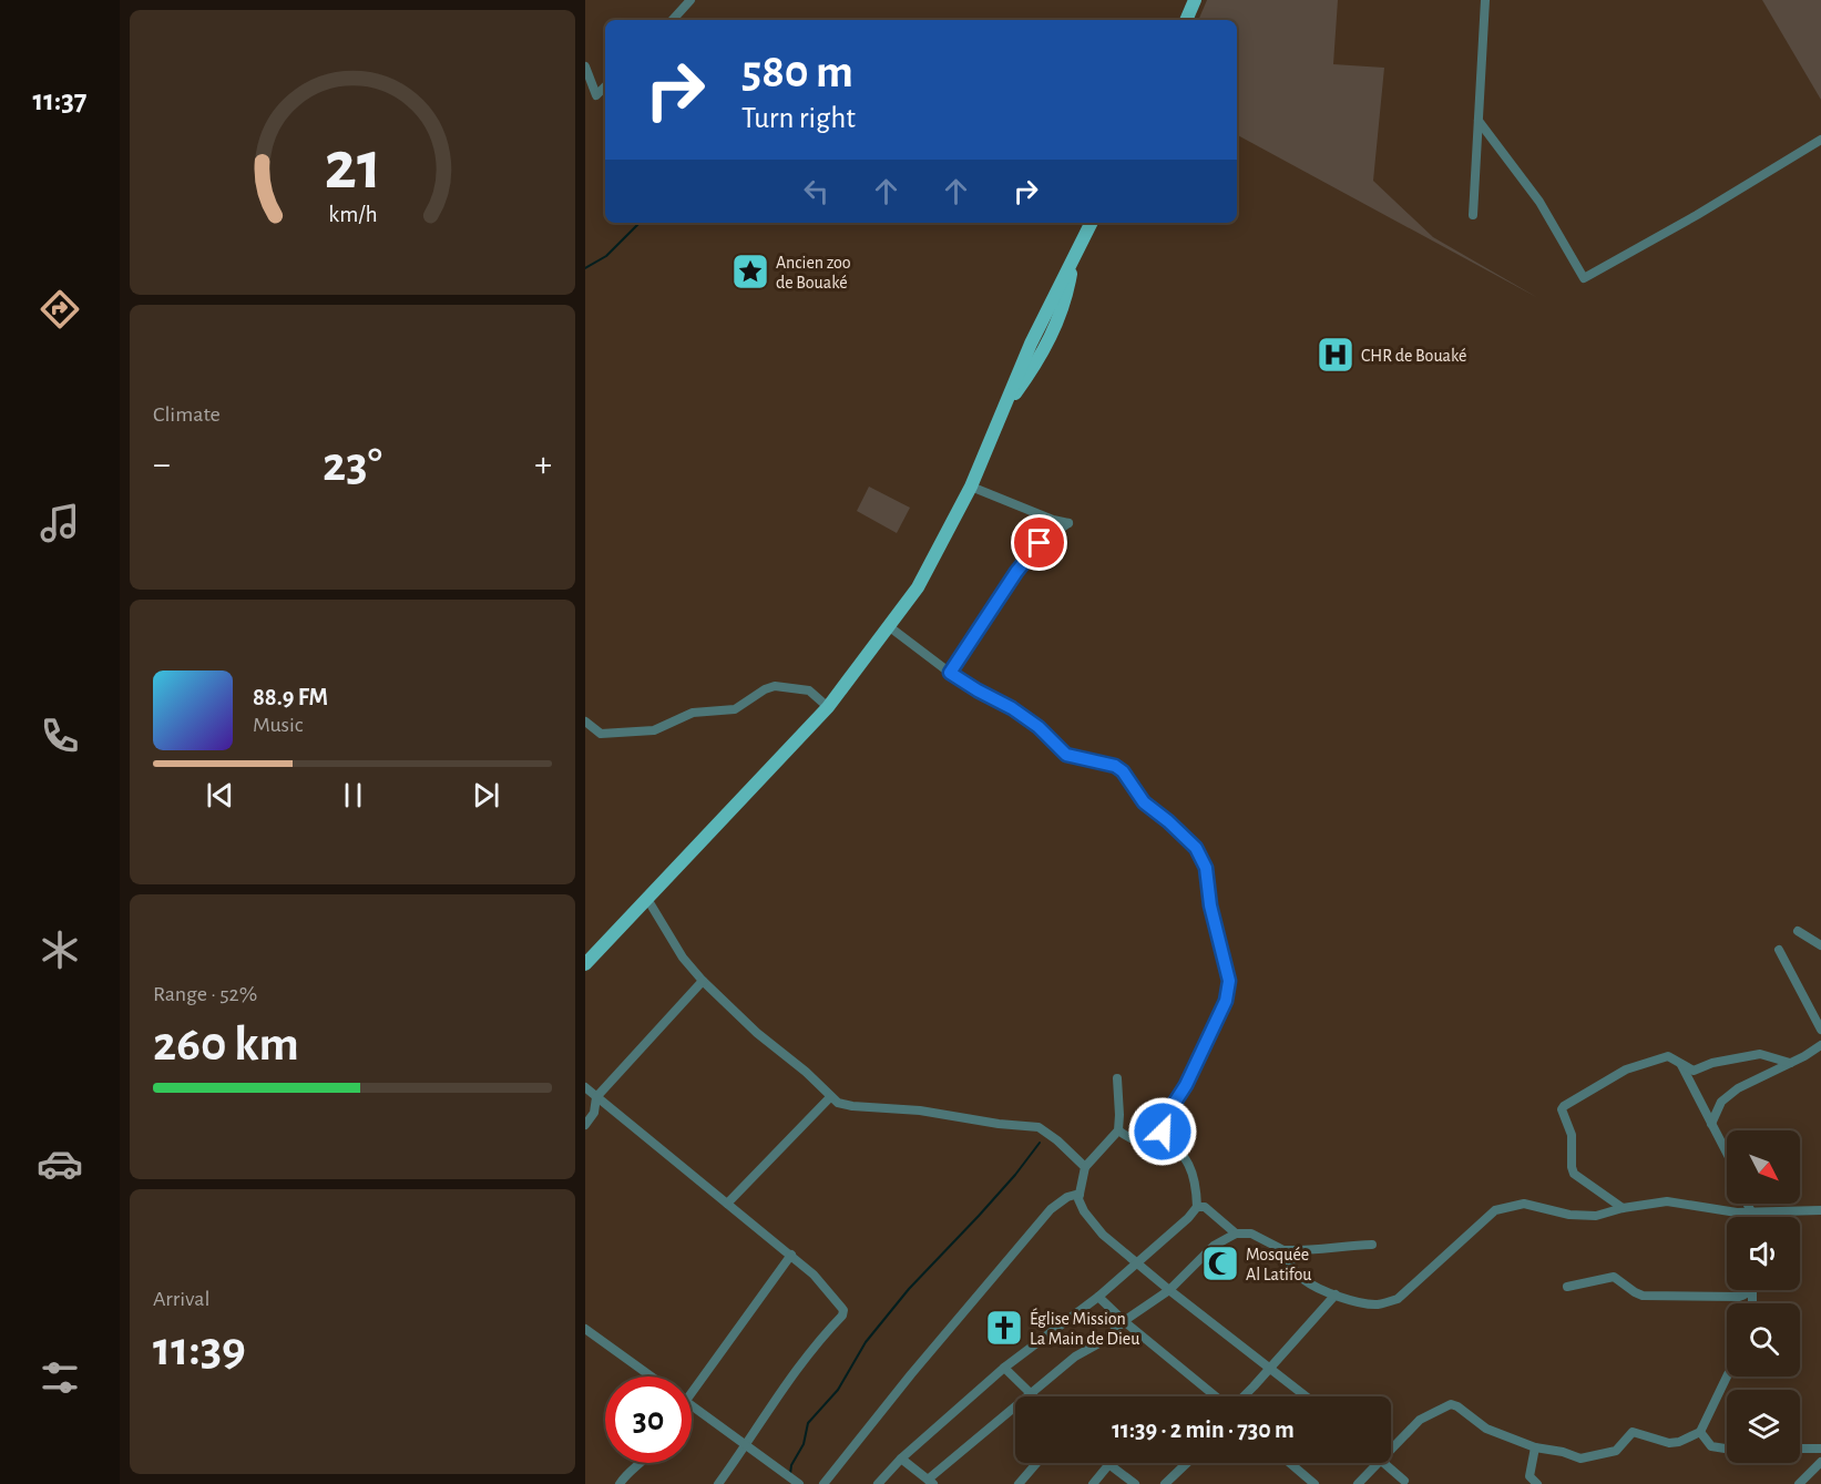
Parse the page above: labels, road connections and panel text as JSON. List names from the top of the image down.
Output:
{
  "places": {
    "place": ["Ancien zoo de Bouaké"],
    "hospital": ["CHR de Bouaké"],
    "mosque": ["Mosquée Al Latifou"],
    "church": ["Église Mission La Main de Dieu"]
  },
  "north": "bottom right",
  "page": {
    "tabs": "11:37",
    "turn": ["580 m", "Turn right"],
    "tile": [
      "Climate",
      ["Range · 52%", "260 km"],
      ["Arrival", "11:39"]
    ],
    "heat": ["−", "23°", "+"],
    "song": ["88.9 FM", "Music"],
    "limit": "30",
    "trip": "11:39 · 2 min · 730 m",
    "gauge": ["21", "km/h"]
  }
}
